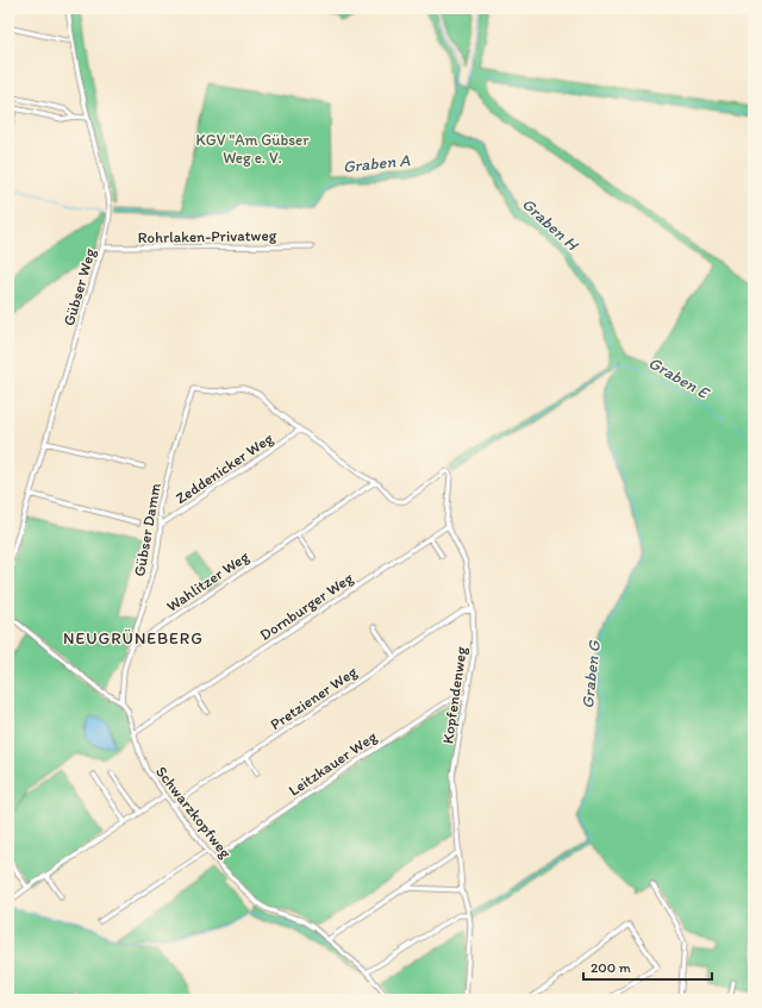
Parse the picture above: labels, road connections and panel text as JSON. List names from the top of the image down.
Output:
{
  "streets": {
    "street": [
      "Rohrlaken-Privatweg",
      "Gübser Weg",
      "Zeddenicker Weg",
      "Gübser Damm",
      "Wahlitzer Weg",
      "Dornburger Weg",
      "Kopfendenweg",
      "Pretziener Weg",
      "Leitzkauer Weg",
      "Schwarzkopfweg"
    ]
  },
  "crossings": [
    ["Rohrlaken-Privatweg", "Gübser Weg"],
    ["Zeddenicker Weg", "Gübser Damm"],
    ["Zeddenicker Weg", "Kopfendenweg"],
    ["Gübser Damm", "Wahlitzer Weg"],
    ["Gübser Damm", "Kopfendenweg"],
    ["Gübser Damm", "Schwarzkopfweg"],
    ["Wahlitzer Weg", "Kopfendenweg"],
    ["Dornburger Weg", "Kopfendenweg"],
    ["Dornburger Weg", "Schwarzkopfweg"],
    ["Kopfendenweg", "Pretziener Weg"],
    ["Kopfendenweg", "Leitzkauer Weg"],
    ["Pretziener Weg", "Schwarzkopfweg"],
    ["Leitzkauer Weg", "Schwarzkopfweg"]
  ],
  "districts": ["NEUGRÜNEBERG"],
  "water": [
    "Graben A",
    "Graben H",
    "Graben E",
    "Graben G"
  ],
  "parks": ["KGV \"Am Gübser Weg e. V."],
  "scale_bar": "200 m"
}
